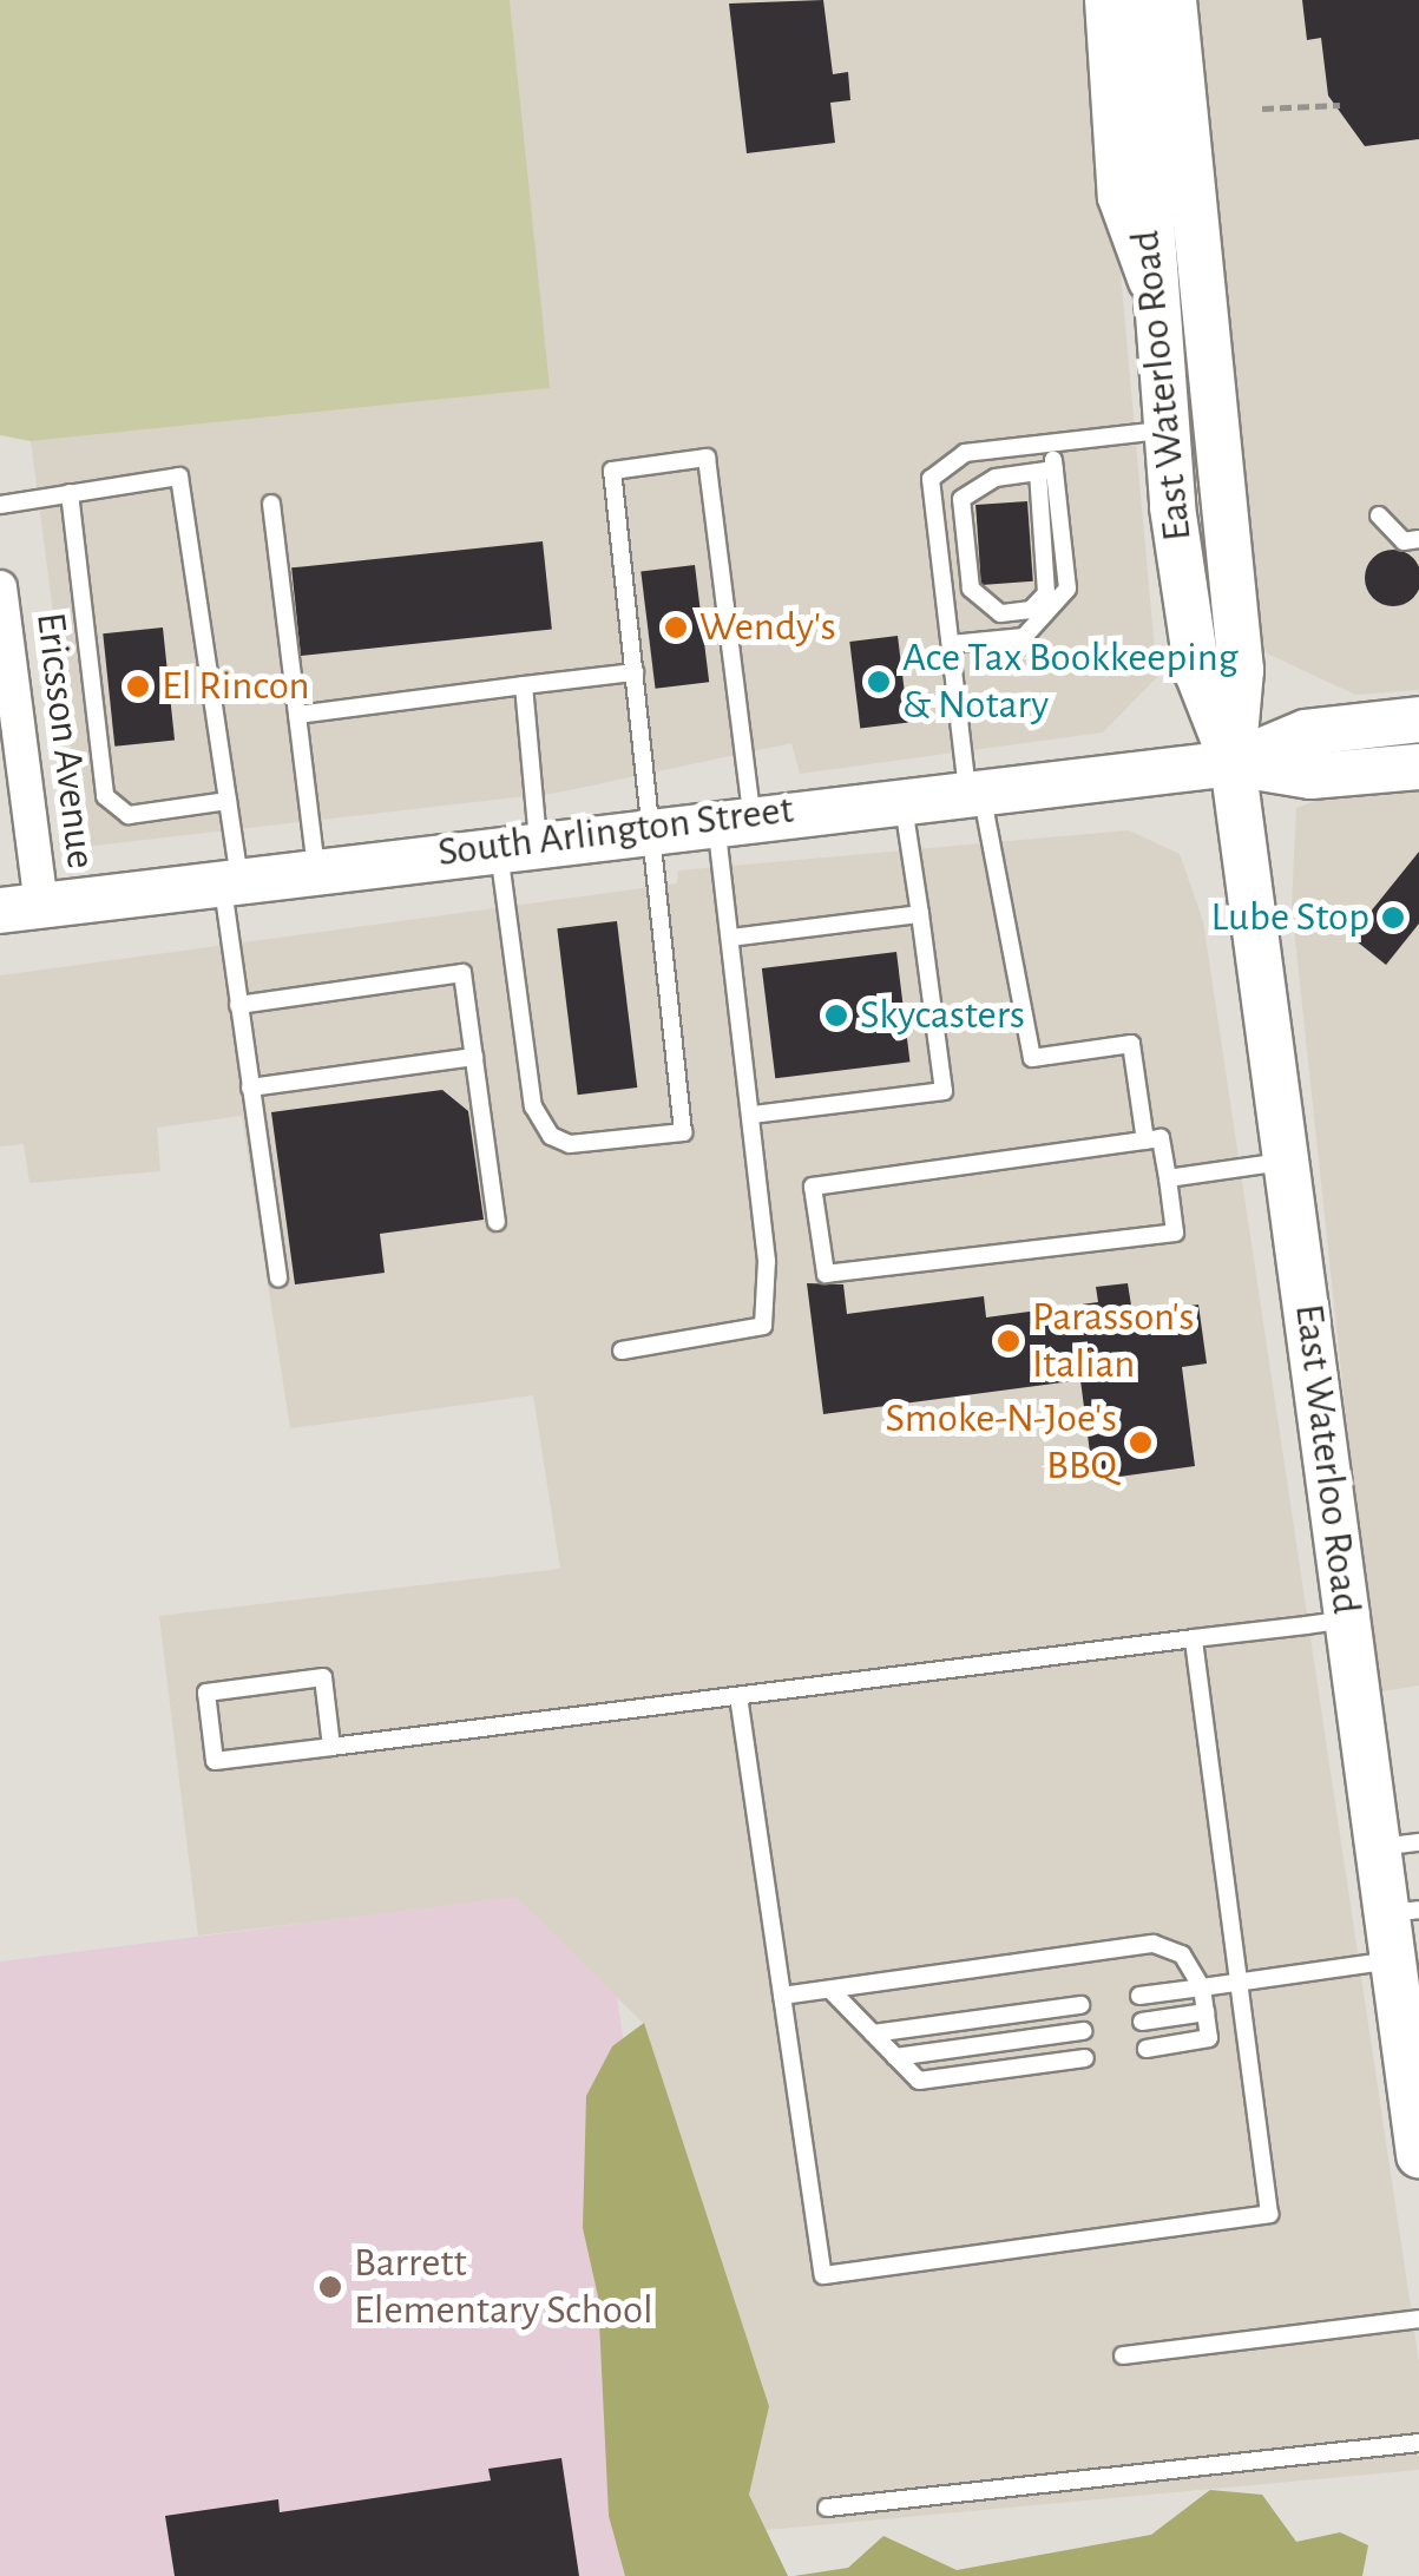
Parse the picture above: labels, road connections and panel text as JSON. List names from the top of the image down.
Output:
{
  "streets": {
    "main road": ["East Waterloo Road", "South Arlington Street"],
    "street": ["Ericsson Avenue"]
  },
  "crossings": [
    ["East Waterloo Road", "South Arlington Street"],
    ["Ericsson Avenue", "South Arlington Street"]
  ],
  "places": [
    "Wendy's",
    "Ace Tax Bookkeeping & Notary",
    "El Rincon",
    "Lube Stop",
    "Skycasters",
    "Parasson's Italian",
    "Smoke-N-Joe's BBQ",
    "Barrett Elementary School"
  ]
}
